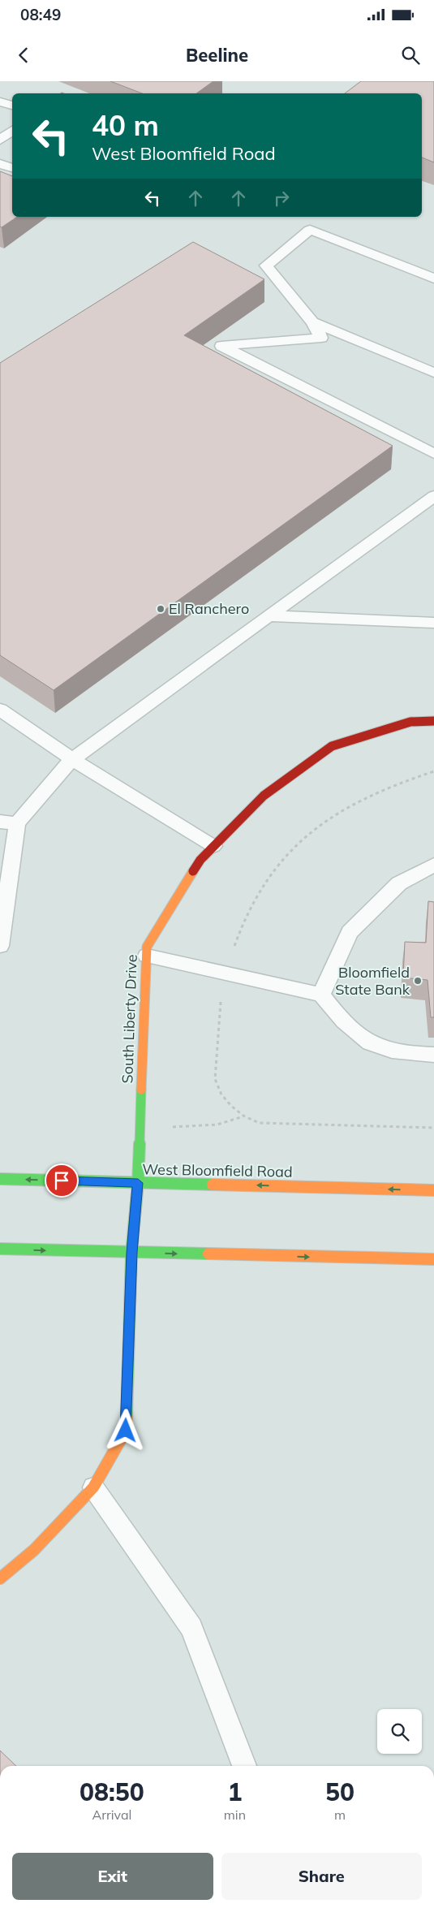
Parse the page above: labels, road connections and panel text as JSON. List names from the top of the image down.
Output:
{
  "streets": {
    "street": ["South Liberty Drive", "West Bloomfield Road"]
  },
  "crossings": [
    ["South Liberty Drive", "West Bloomfield Road"]
  ],
  "places": ["El Ranchero", "Bloomfield State Bank"],
  "page": {
    "status": "08:49",
    "header": "Beeline",
    "turn": ["40 m", "West Bloomfield Road"],
    "eta": [
      "08:50",
      "Arrival",
      "1",
      "min",
      "50",
      "m"
    ],
    "buttons": ["Exit", "Share"]
  }
}
